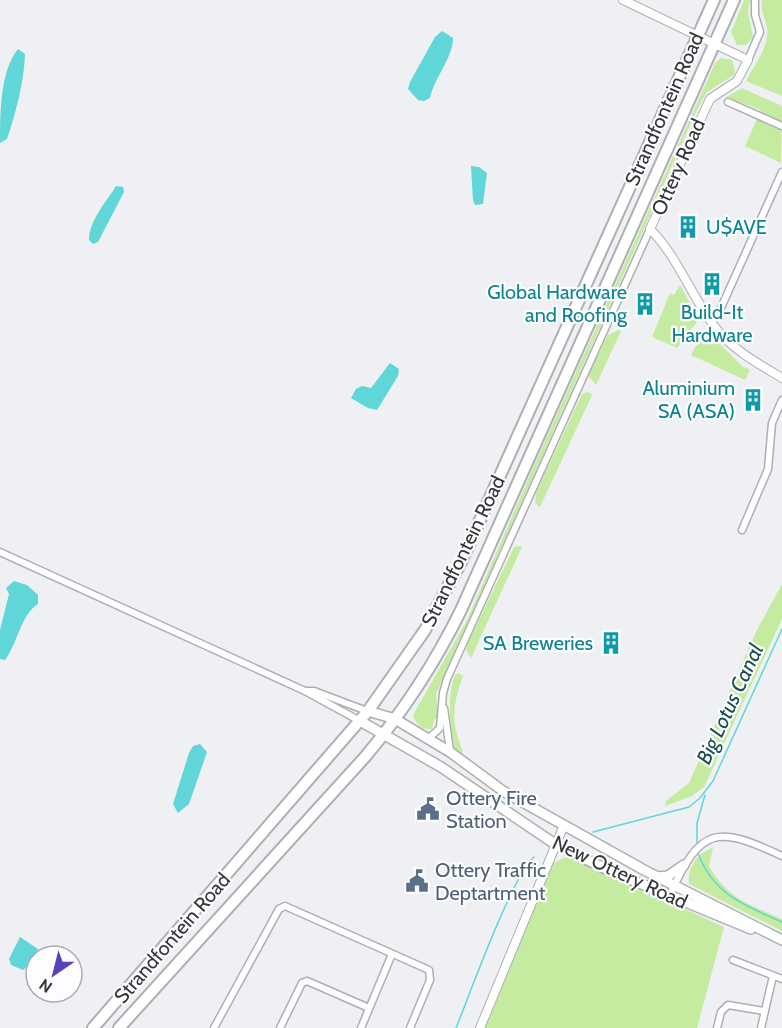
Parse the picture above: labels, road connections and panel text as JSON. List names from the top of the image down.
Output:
{
  "streets": {
    "main road": ["Strandfontein Road", "New Ottery Road"],
    "street": ["Ottery Road"]
  },
  "crossings": [
    ["Strandfontein Road", "Ottery Road"],
    ["Strandfontein Road", "New Ottery Road"]
  ],
  "water": ["Big Lotus Canal"],
  "places": {
    "building": [
      "U$AVE",
      "Build-It Hardware",
      "Global Hardware and Roofing",
      "Aluminium SA (ASA)",
      "SA Breweries"
    ],
    "public building": ["Ottery Fire Station", "Ottery Traffic Deptartment"]
  },
  "north": "bottom left"
}
